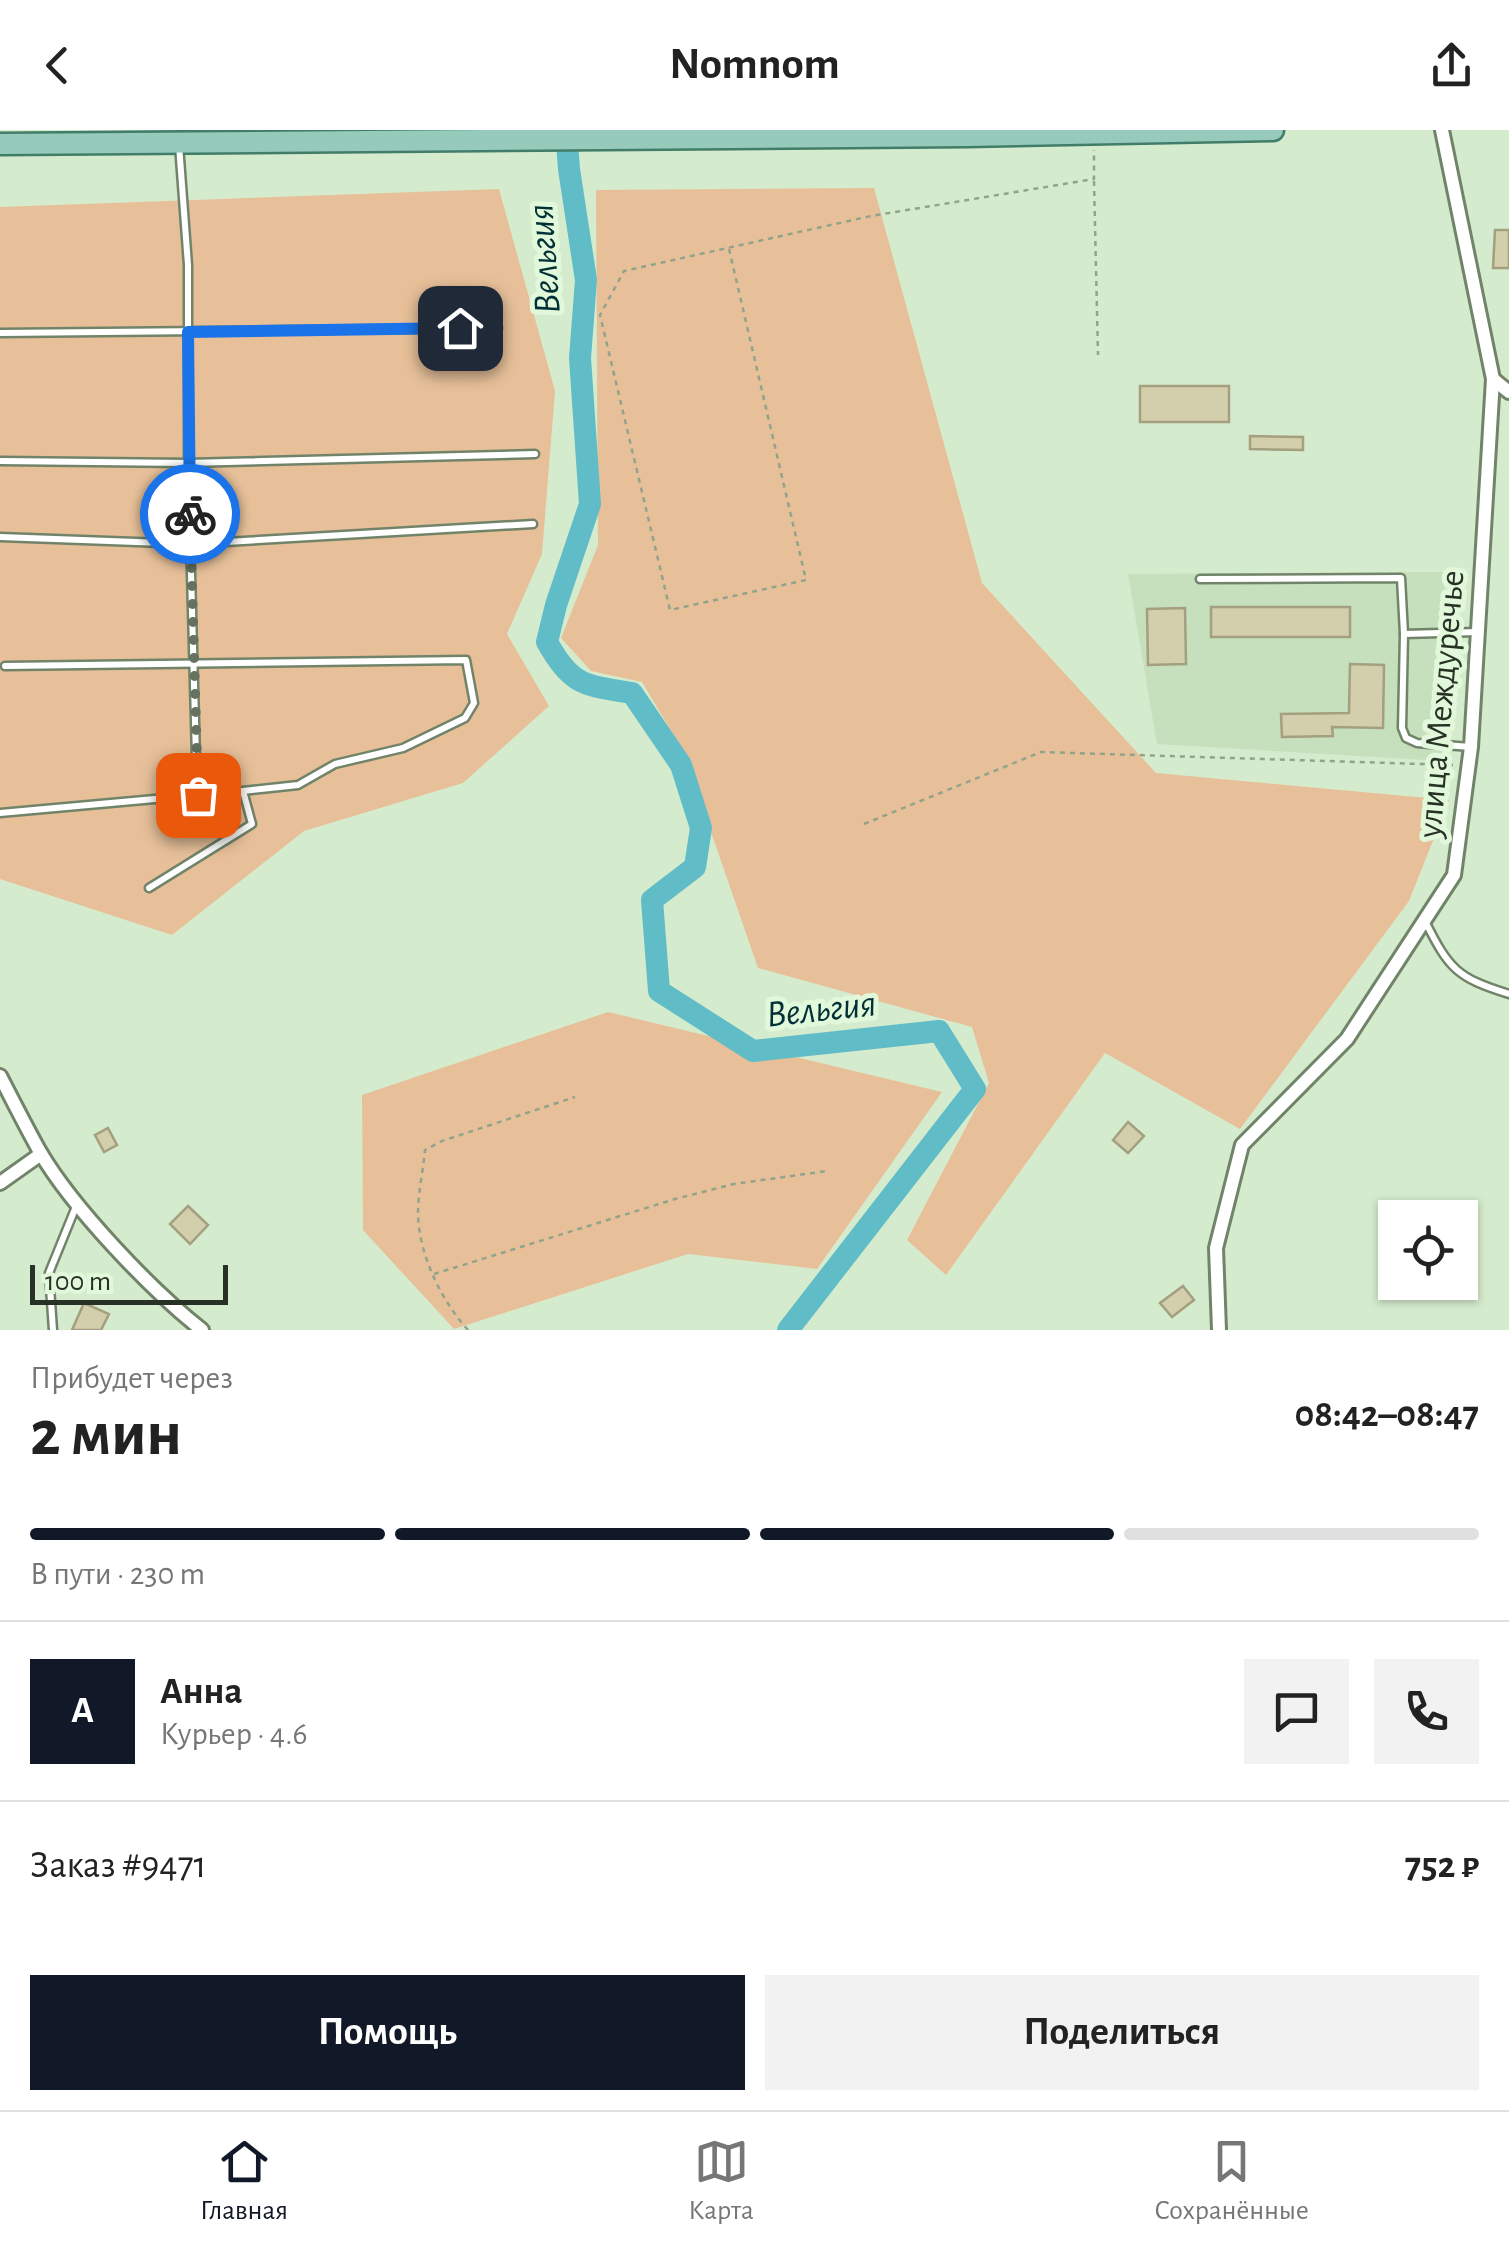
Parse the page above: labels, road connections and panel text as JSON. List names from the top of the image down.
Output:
{
  "streets": {
    "street": ["улица Междуречье"]
  },
  "water": ["Вельгия"],
  "scale_bar": "100 m",
  "page": {
    "header": "Nomnom",
    "scale": "100 m",
    "heading": ["2 мин", "Прибудет через", "08:42–08:47"],
    "panel": [
      "Анна",
      "Курьер · 4.6",
      "Заказ #9471",
      "752 ₽"
    ],
    "bar": "В пути · 230 m",
    "round": "А",
    "buttons": ["Помощь", "Поделиться"],
    "tabs": ["Главная", "Карта", "Сохранённые"]
  }
}
